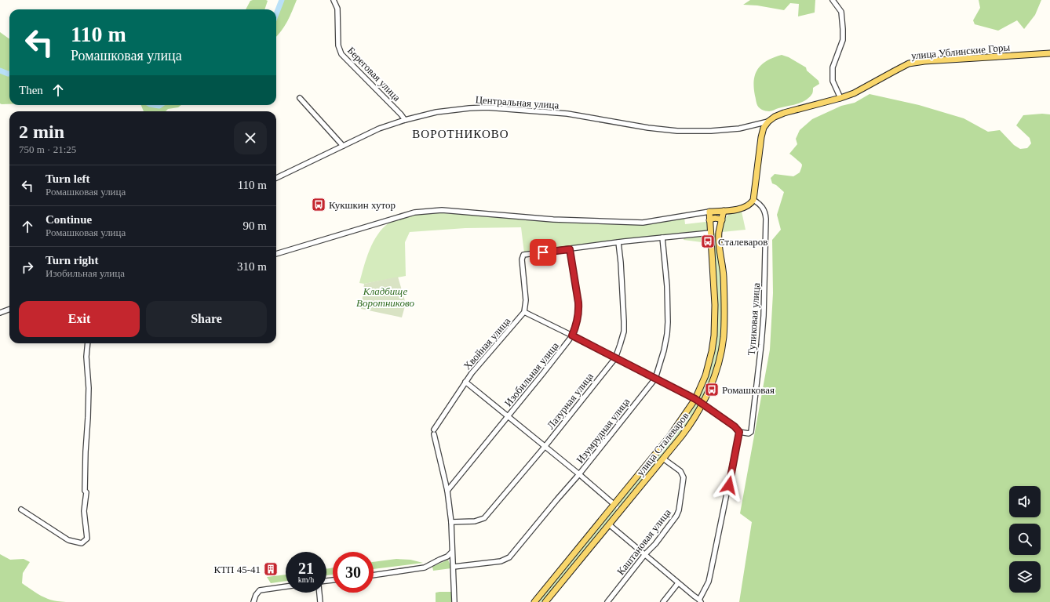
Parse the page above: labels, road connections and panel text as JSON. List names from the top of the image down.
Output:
{
  "streets": {
    "main road": ["улица Ублинские Горы", "улица Сталеваров"],
    "street": [
      "Береговая улица",
      "Центральная улица",
      "Тупиковая улица",
      "Хвойная улица",
      "Изобильная улица",
      "Лазурная улица",
      "Изумрудная улица",
      "Каштановая улица"
    ]
  },
  "crossings": [
    ["улица Ублинские Горы", "Центральная улица"],
    ["Береговая улица", "Центральная улица"],
    ["Хвойная улица", "Изобильная улица"],
    ["Хвойная улица", "Лазурная улица"],
    ["Хвойная улица", "Изумрудная улица"],
    ["улица Сталеваров", "Каштановая улица"]
  ],
  "districts": ["ВОРОТНИКОВО"],
  "parks": ["Кладбище Воротниково"],
  "places": {
    "bus stop": ["Кукшкин хутор", "Сталеваров", "Ромашковая"],
    "building": ["КТП 45-41"]
  },
  "page": {
    "turn": ["110 m", "Ромашковая улица"],
    "then": "Then",
    "heading": ["2 min", "750 m · 21:25"],
    "list": [
      {
        "name": "Turn left",
        "note": "Ромашковая улица",
        "value": "110 m"
      },
      {
        "name": "Continue",
        "note": "Ромашковая улица",
        "value": "90 m"
      },
      {
        "name": "Turn right",
        "note": "Изобильная улица",
        "value": "310 m"
      }
    ],
    "buttons": ["Exit", "Share"],
    "speed": "21 km/h",
    "limit": "30"
  }
}
